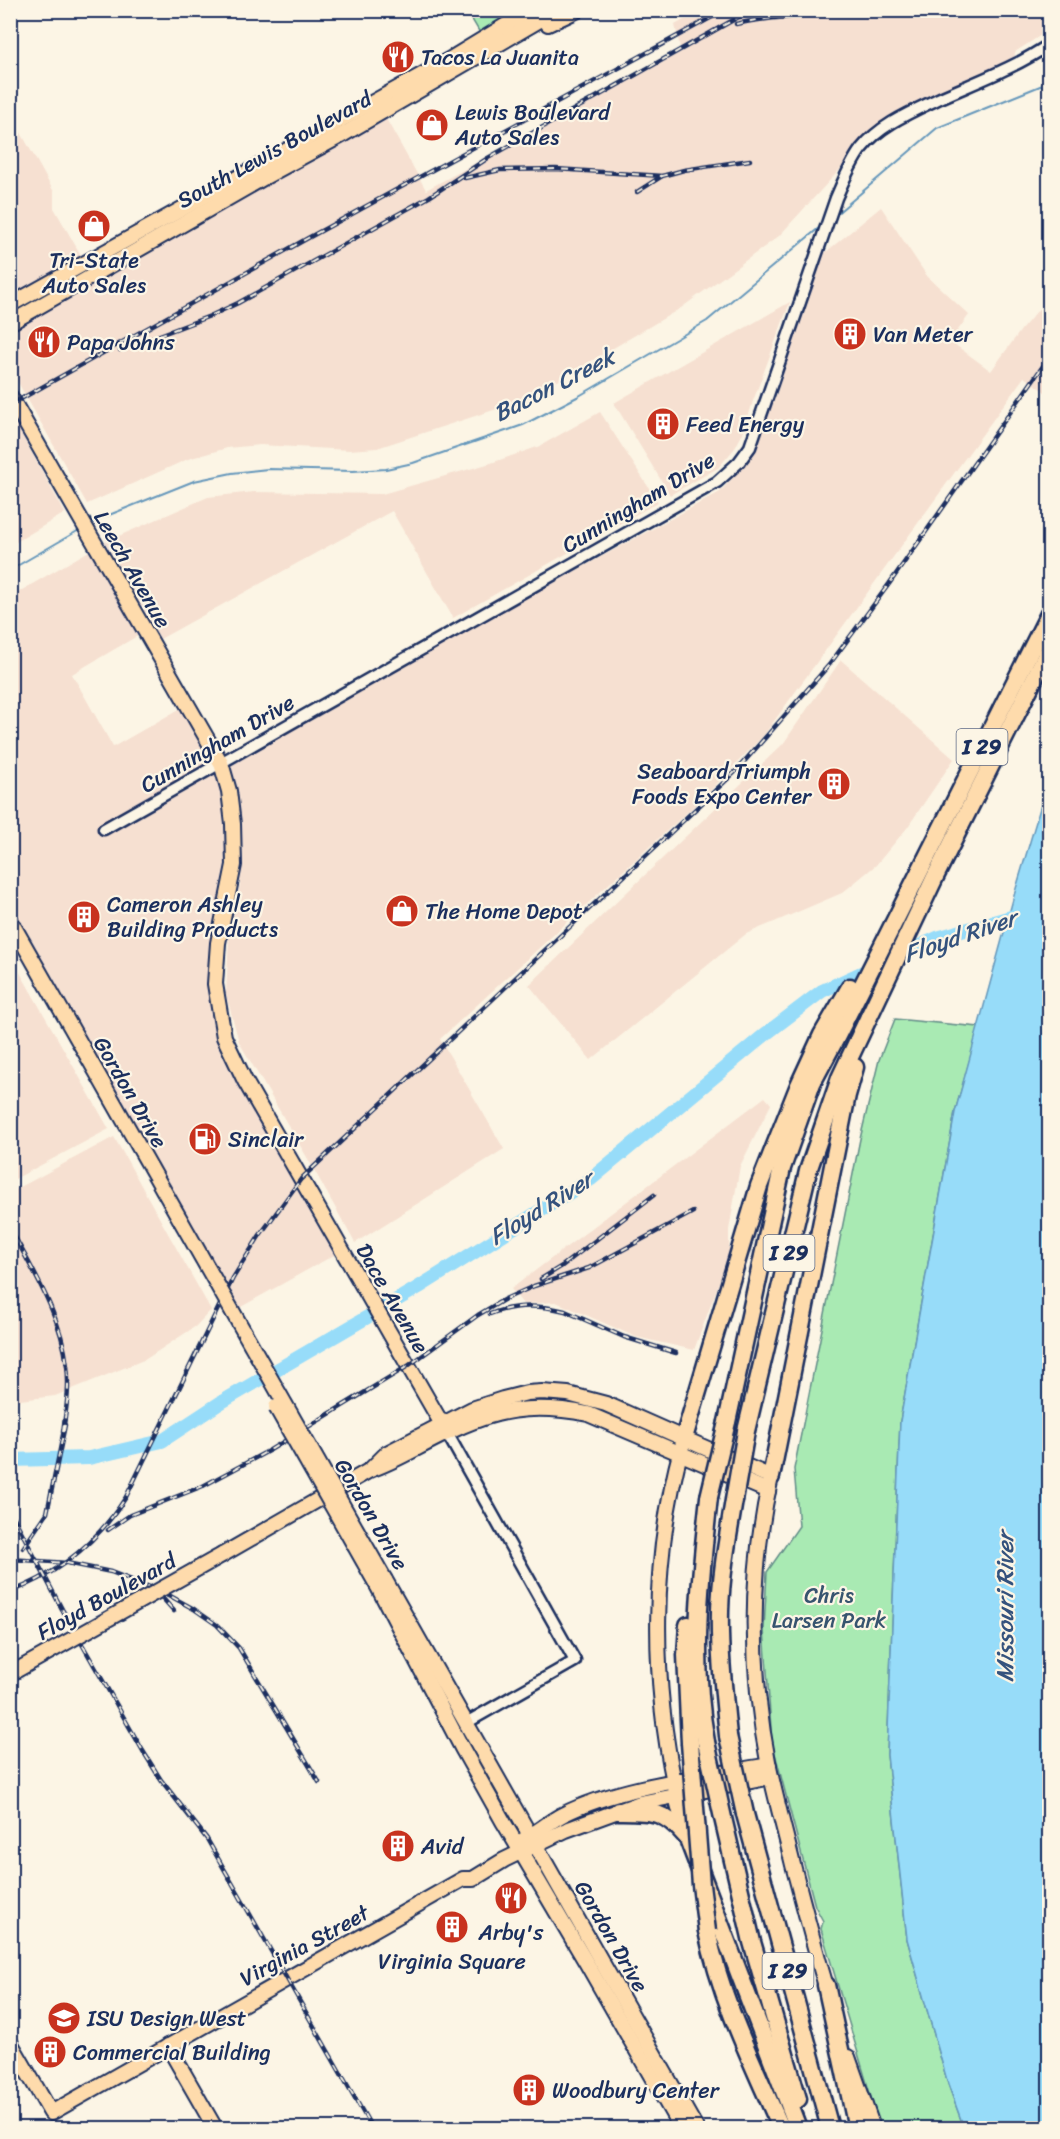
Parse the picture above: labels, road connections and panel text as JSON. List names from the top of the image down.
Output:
{
  "streets": {
    "highway": ["I 29"],
    "main road": [
      "South Lewis Boulevard",
      "Leech Avenue",
      "Gordon Drive",
      "Dace Avenue",
      "Floyd Boulevard",
      "Virginia Street"
    ],
    "street": ["Cunningham Drive"]
  },
  "crossings": [
    ["Cunningham Drive", "Leech Avenue"],
    ["Leech Avenue", "Dace Avenue"],
    ["Gordon Drive", "Dace Avenue"],
    ["Gordon Drive", "Virginia Street"],
    ["Dace Avenue", "Floyd Boulevard"]
  ],
  "water": ["Bacon Creek", "Floyd River", "Missouri River"],
  "parks": ["Chris Larsen Park"],
  "places": {
    "restaurant": ["Tacos La Juanita", "Papa Johns", "Arby's"],
    "shop": ["Lewis Boulevard Auto Sales", "Tri-State Auto Sales", "The Home Depot"],
    "building": [
      "Van Meter",
      "Feed Energy",
      "Seaboard Triumph Foods Expo Center",
      "Cameron Ashley Building Products",
      "Avid",
      "Virginia Square",
      "Commercial Building",
      "Woodbury Center"
    ],
    "fuel station": ["Sinclair"],
    "school or university": ["ISU Design West"]
  }
}
